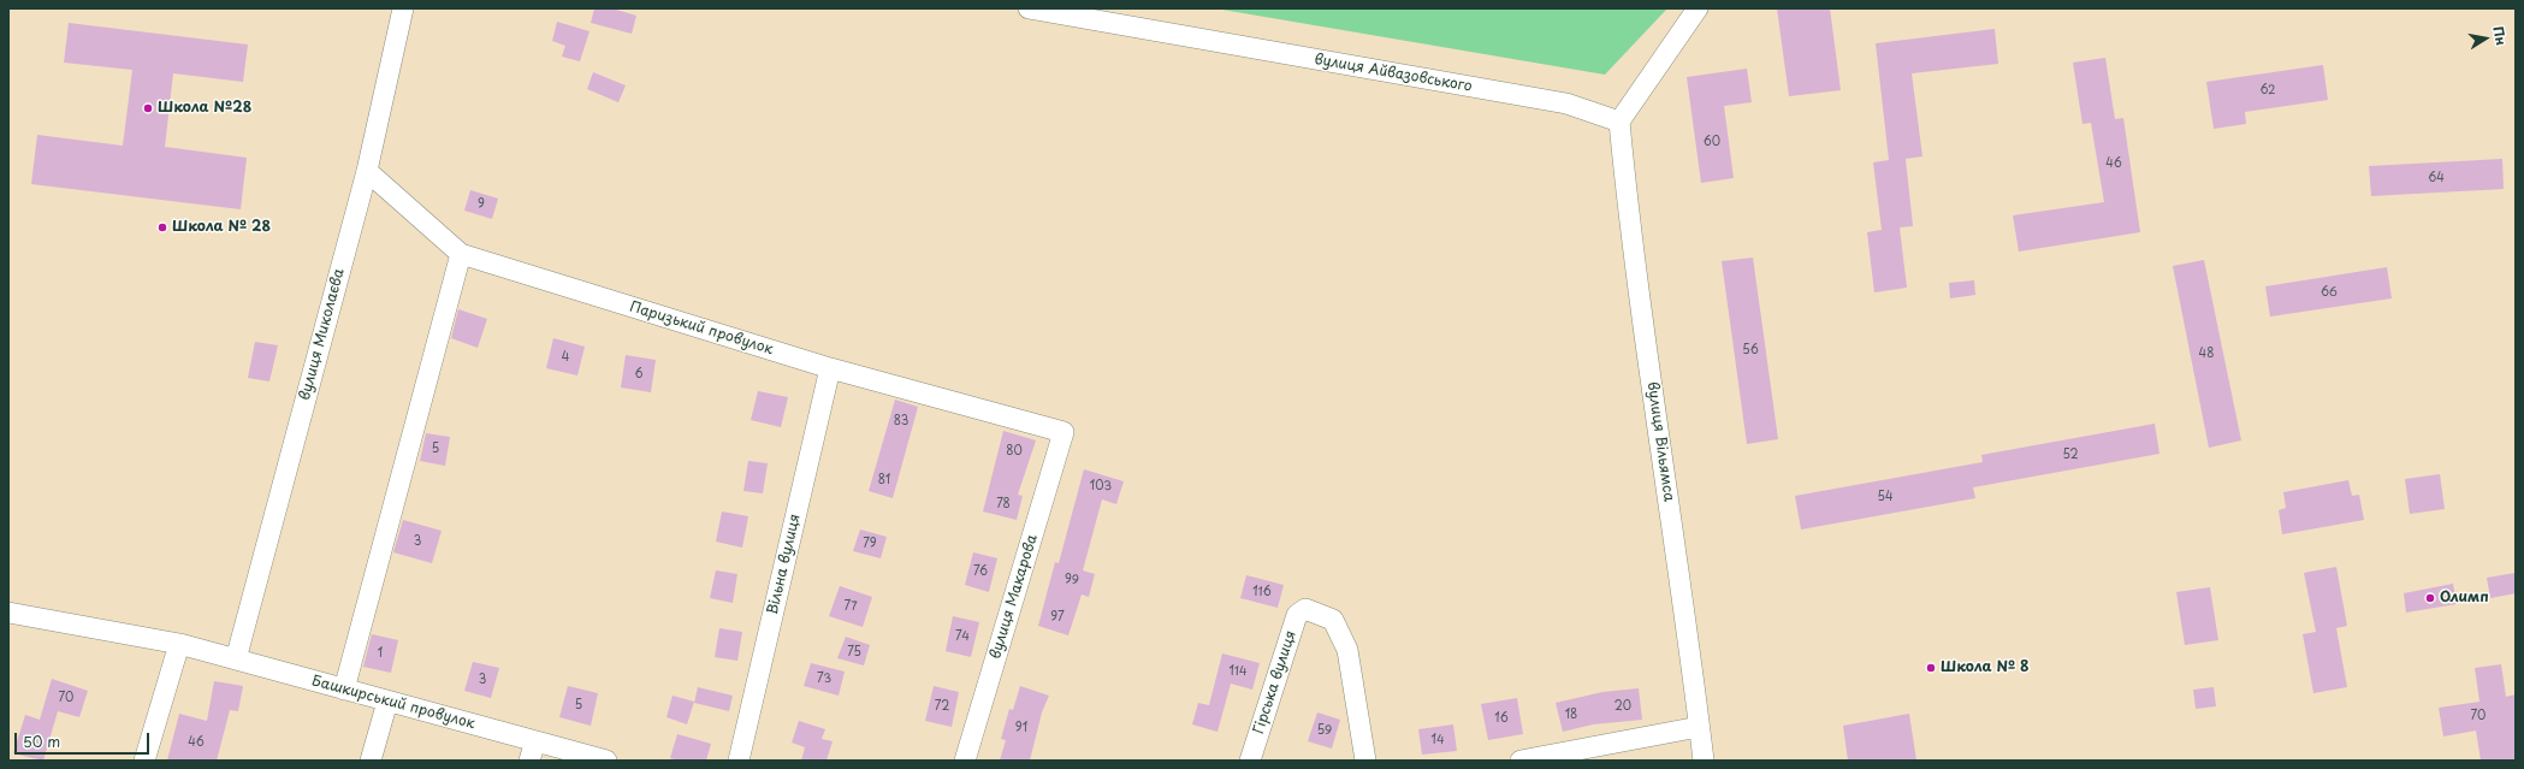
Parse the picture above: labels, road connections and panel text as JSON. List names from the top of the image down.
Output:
{
  "streets": {
    "street": [
      "вулиця Айвазовського",
      "Паризький провулок",
      "вулиця Миколаєва",
      "вулиця Вільямса",
      "Вільна вулиця",
      "вулиця Макарова",
      "Гірська вулиця",
      "Башкирський провулок"
    ]
  },
  "crossings": [
    ["вулиця Айвазовського", "вулиця Вільямса"],
    ["Паризький провулок", "вулиця Миколаєва"],
    ["Паризький провулок", "Вільна вулиця"],
    ["Паризький провулок", "вулиця Макарова"],
    ["вулиця Миколаєва", "Башкирський провулок"]
  ],
  "places": [
    "Школа №28",
    "Школа № 28",
    "Олимп",
    "Школа № 8"
  ],
  "house_numbers": [
    "62",
    "60",
    "46",
    "64",
    "9",
    "66",
    "56",
    "48",
    "4",
    "6",
    "83",
    "5",
    "80",
    "52",
    "81",
    "103",
    "54",
    "78",
    "3",
    "79",
    "76",
    "99",
    "116",
    "77",
    "97",
    "74",
    "75",
    "1",
    "114",
    "73",
    "3",
    "70",
    "5",
    "72",
    "20",
    "18",
    "70",
    "16",
    "91",
    "59",
    "14",
    "46"
  ],
  "scale_bar": "50 m",
  "north": "right"
}
